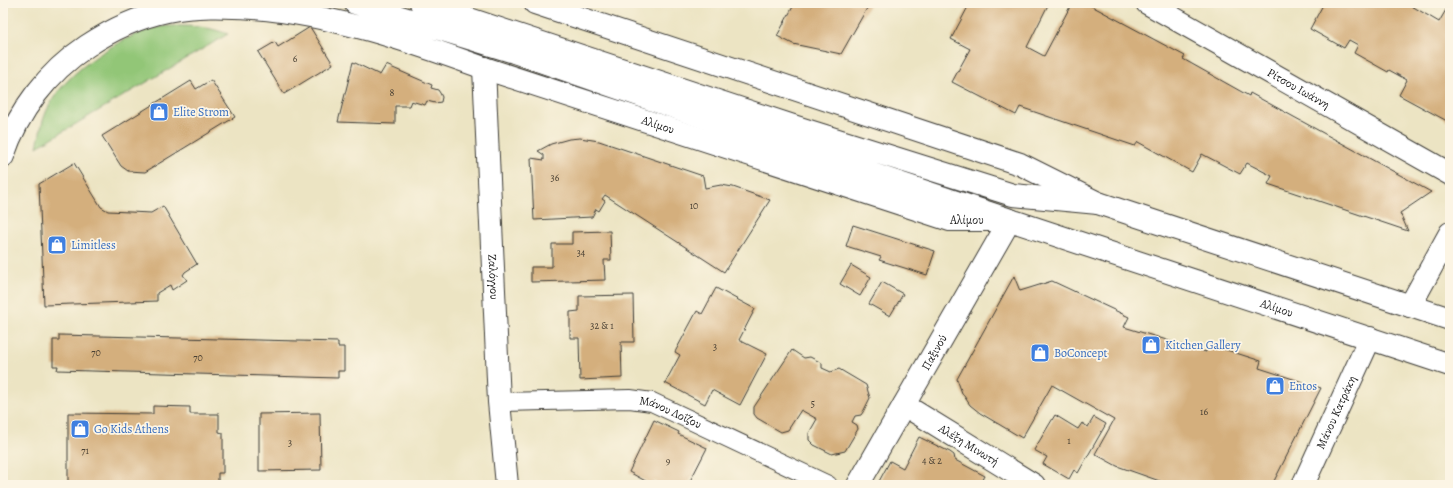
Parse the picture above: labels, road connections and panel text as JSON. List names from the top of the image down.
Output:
{
  "streets": {
    "main road": [
      "Ρίτσου Ιωάννη",
      "Αλίμου",
      "Ζαλόγγου",
      "Παξινού",
      "Μάνου Κατράκη",
      "Αλέξη Μινωτή"
    ],
    "lane": ["Μάνου Λοΐζου"]
  },
  "crossings": [
    ["Αλίμου", "Ζαλόγγου"],
    ["Αλίμου", "Παξινού"],
    ["Αλίμου", "Μάνου Κατράκη"],
    ["Ζαλόγγου", "Μάνου Λοΐζου"],
    ["Παξινού", "Αλέξη Μινωτή"]
  ],
  "places": {
    "shop": [
      "Elite Strom",
      "Limitless",
      "Kitchen Gallery",
      "BoConcept",
      "Entos",
      "Go Kids Athens"
    ]
  },
  "house_numbers": [
    "6",
    "8",
    "36",
    "10",
    "34",
    "32 & 1",
    "3",
    "70",
    "70",
    "5",
    "16",
    "1",
    "3",
    "71",
    "9",
    "4 & 2"
  ]
}
